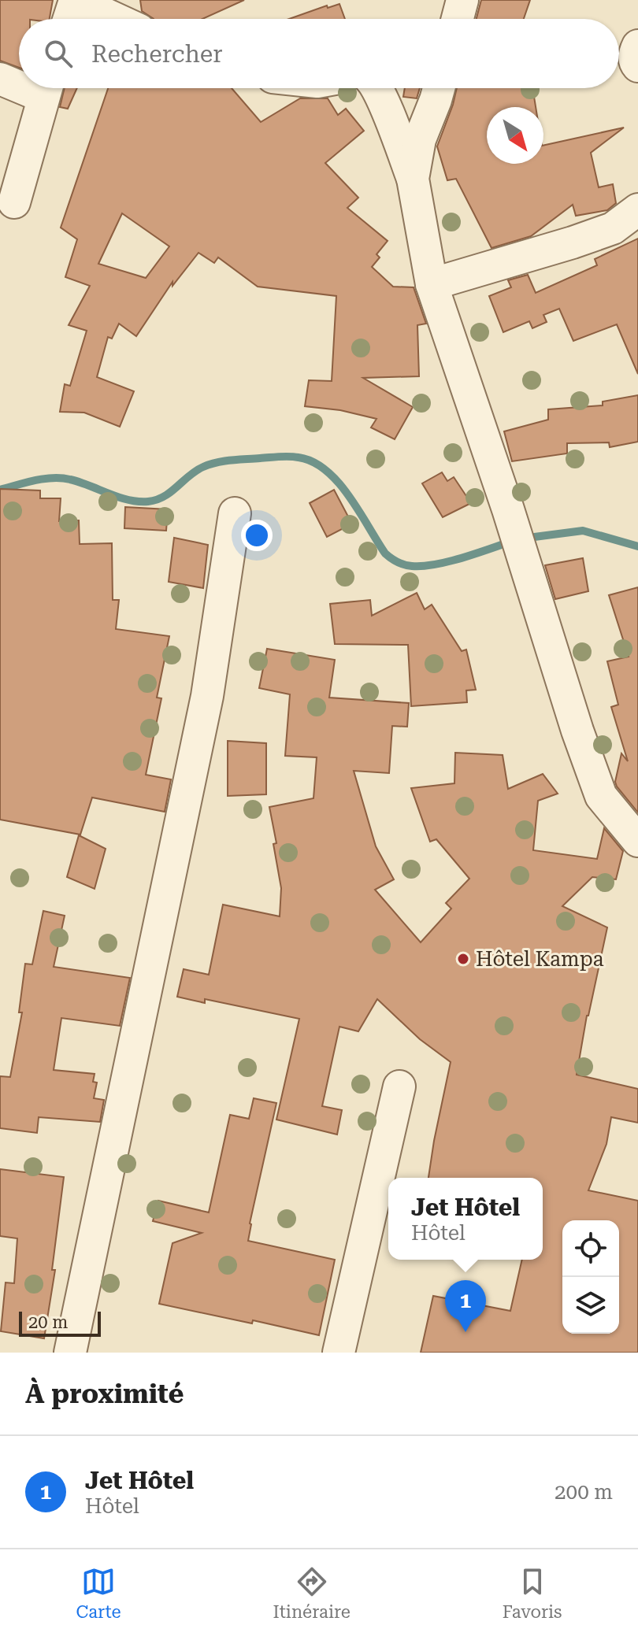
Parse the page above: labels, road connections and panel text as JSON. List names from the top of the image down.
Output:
{
  "places": ["Hôtel Kampa"],
  "scale_bar": "20 m",
  "north": "bottom right",
  "page": {
    "search": "Rechercher",
    "popup": ["Jet Hôtel", "Hôtel"],
    "pins": "1",
    "scale": "20 m",
    "heading": "À proximité",
    "list": [
      {
        "mark": "1",
        "name": "Jet Hôtel",
        "note": "Hôtel",
        "value": "200 m"
      }
    ],
    "nav": ["Carte", "Itinéraire", "Favoris"]
  }
}
